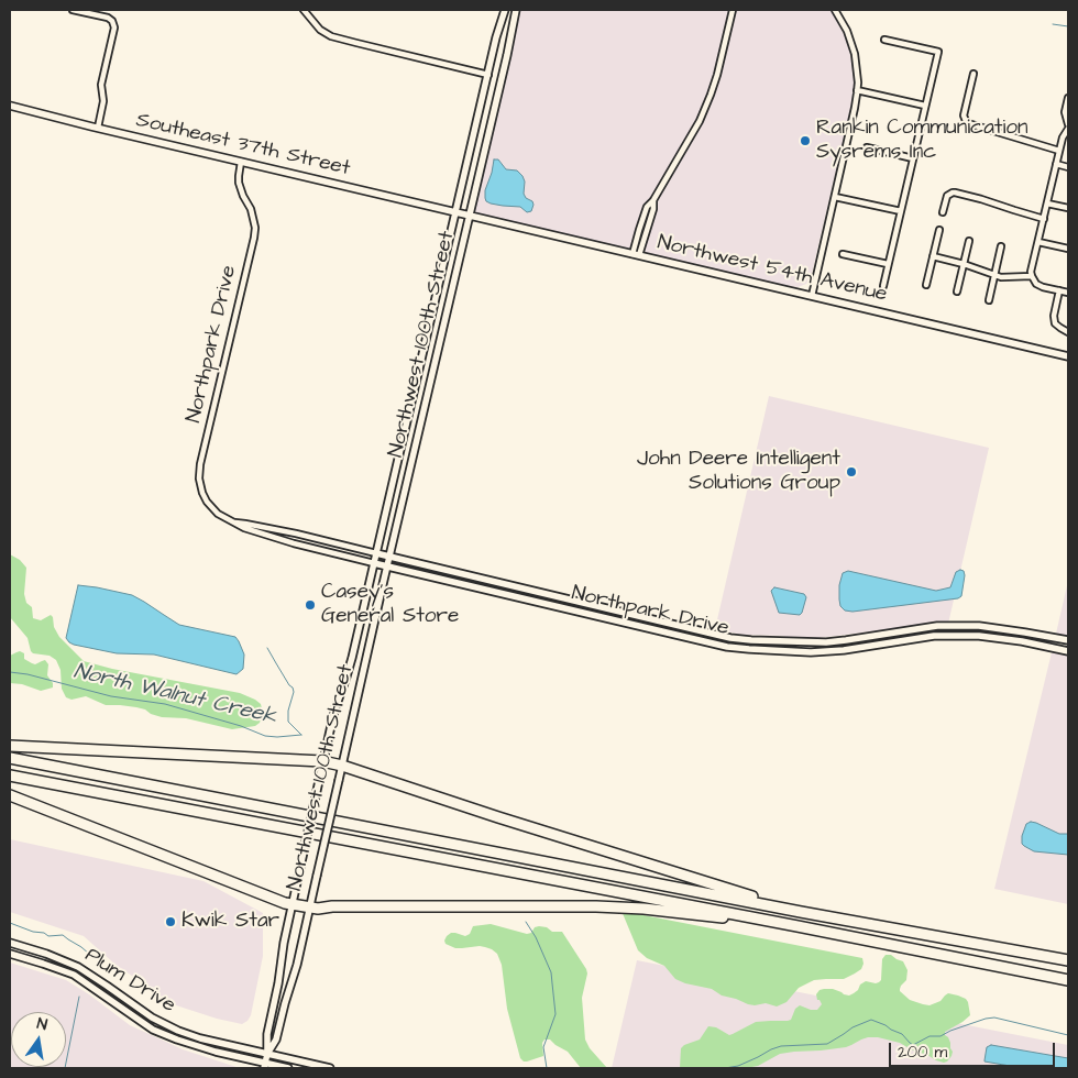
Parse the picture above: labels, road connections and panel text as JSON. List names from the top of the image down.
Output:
{
  "streets": {
    "street": [
      "Southeast 37th Street",
      "Northwest 54th Avenue",
      "Northpark Drive",
      "Northwest 100th Street",
      "Plum Drive"
    ]
  },
  "crossings": [
    ["Southeast 37th Street", "Northwest 54th Avenue"],
    ["Southeast 37th Street", "Northpark Drive"],
    ["Southeast 37th Street", "Northwest 100th Street"],
    ["Northwest 54th Avenue", "Northwest 100th Street"],
    ["Northpark Drive", "Northwest 100th Street"],
    ["Northwest 100th Street", "Plum Drive"]
  ],
  "water": ["North Walnut Creek"],
  "places": [
    "Rankin Communication Sysrems Inc",
    "John Deere Intelligent Solutions Group",
    "Casey's General Store",
    "Kwik Star"
  ],
  "scale_bar": "200 m",
  "north": "top"
}
